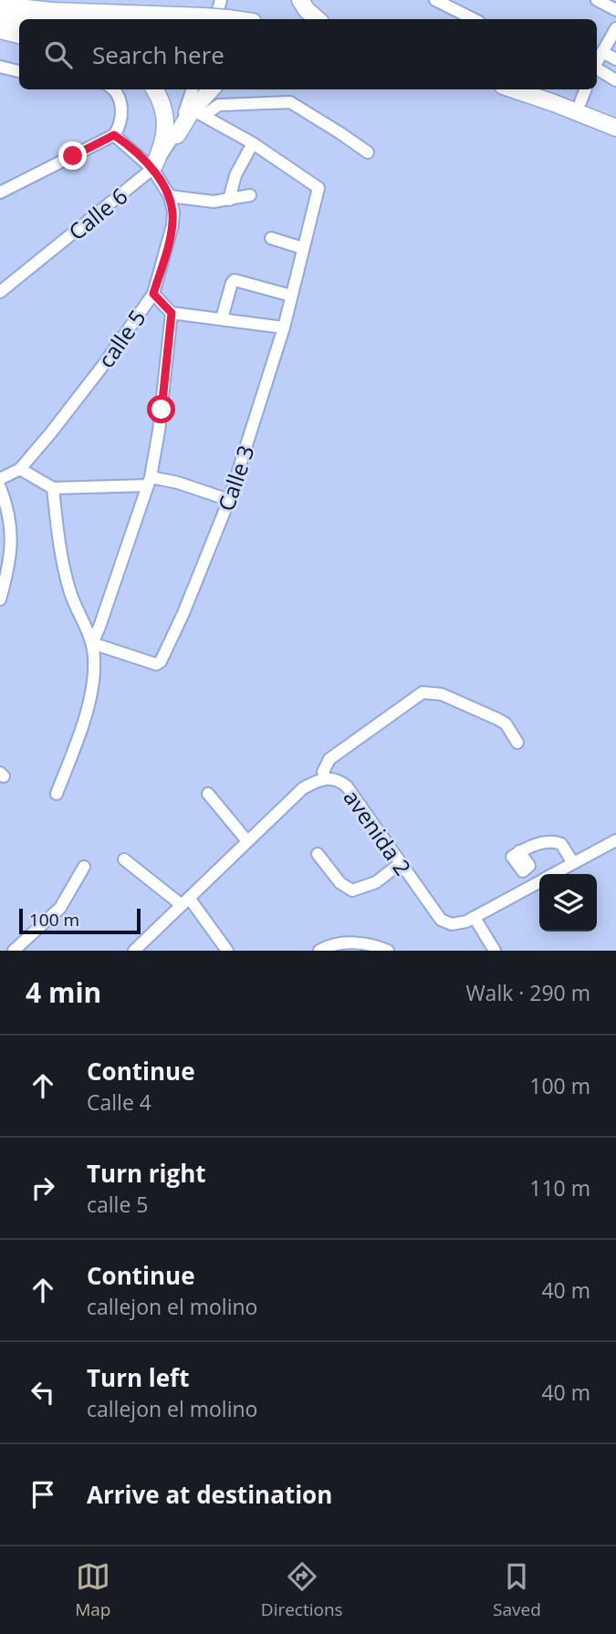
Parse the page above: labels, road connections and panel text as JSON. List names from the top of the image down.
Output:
{
  "streets": {
    "street": [
      "Calle 6",
      "calle 5",
      "Calle 3",
      "avenida 2"
    ]
  },
  "crossings": [
    ["Calle 6", "calle 5"]
  ],
  "scale_bar": "100 m",
  "page": {
    "search": "Search here",
    "scale": "100 m",
    "heading": ["4 min", "Walk · 290 m"],
    "list": [
      ["Continue", "Calle 4", "100 m"],
      ["Turn right", "calle 5", "110 m"],
      ["Continue", "callejon el molino", "40 m"],
      ["Turn left", "callejon el molino", "40 m"],
      "Arrive at destination"
    ],
    "nav": ["Map", "Directions", "Saved"]
  }
}
